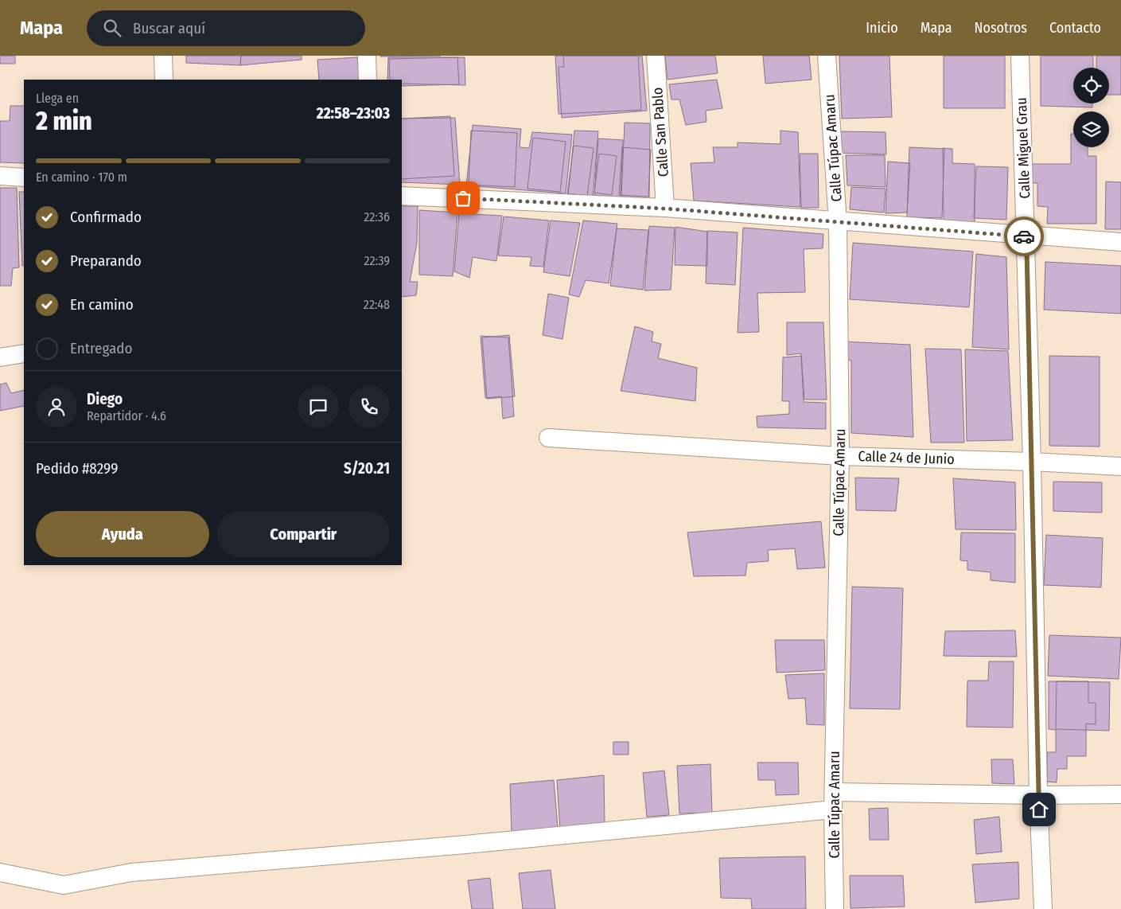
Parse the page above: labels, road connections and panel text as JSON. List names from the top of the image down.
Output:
{
  "streets": {
    "street": [
      "Calle San Pablo",
      "Calle Túpac Amaru",
      "Calle Miguel Grau",
      "Calle 24 de Junio"
    ]
  },
  "crossings": [
    ["Calle Túpac Amaru", "Calle 24 de Junio"],
    ["Calle Miguel Grau", "Calle 24 de Junio"]
  ],
  "page": {
    "header": "Mapa",
    "search": "Buscar aquí",
    "nav": [
      "Inicio",
      "Mapa",
      "Nosotros",
      "Contacto"
    ],
    "heading": ["2 min", "Llega en", "22:58–23:03"],
    "panel": [
      "Diego",
      "Repartidor · 4.6",
      "Pedido #8299",
      "S/20.21"
    ],
    "bar": "En camino · 170 m",
    "list": [
      ["Confirmado", "22:36"],
      ["Preparando", "22:39"],
      ["En camino", "22:48"],
      "Entregado"
    ],
    "buttons": ["Ayuda", "Compartir"]
  }
}
